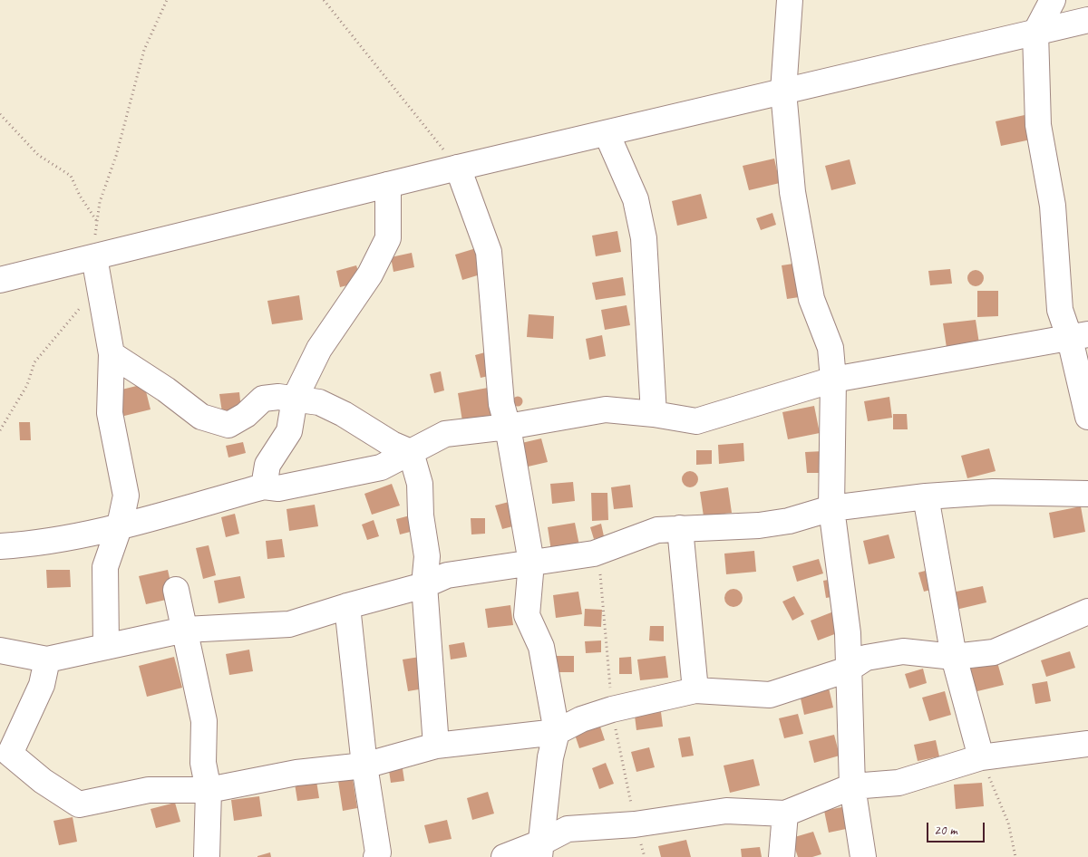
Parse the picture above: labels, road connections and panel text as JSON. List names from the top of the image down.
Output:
{
  "scale_bar": "20 m"
}
